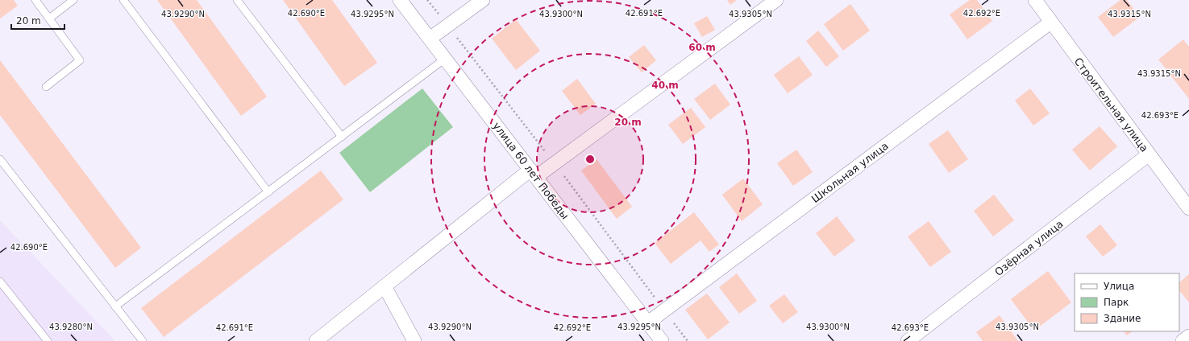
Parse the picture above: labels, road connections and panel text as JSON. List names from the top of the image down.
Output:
{
  "streets": {
    "street": [
      "Строительная улица",
      "улица 60 лет Победы",
      "Школьная улица",
      "Озёрная улица"
    ]
  },
  "crossings": [
    ["Строительная улица", "Школьная улица"],
    ["Строительная улица", "Озёрная улица"],
    ["улица 60 лет Победы", "Школьная улица"]
  ],
  "legend": ["Улица", "Парк", "Здание"],
  "scale_bar": "20 m",
  "coordinates": [
    "42.692°E",
    "42.690°E",
    "42.691°E",
    "43.9290°N",
    "43.9295°N",
    "43.9305°N",
    "43.9315°N",
    "43.9300°N",
    "42.693°E",
    "43.9280°N"
  ],
  "rings": ["60 m", "40 m", "20 m"]
}
